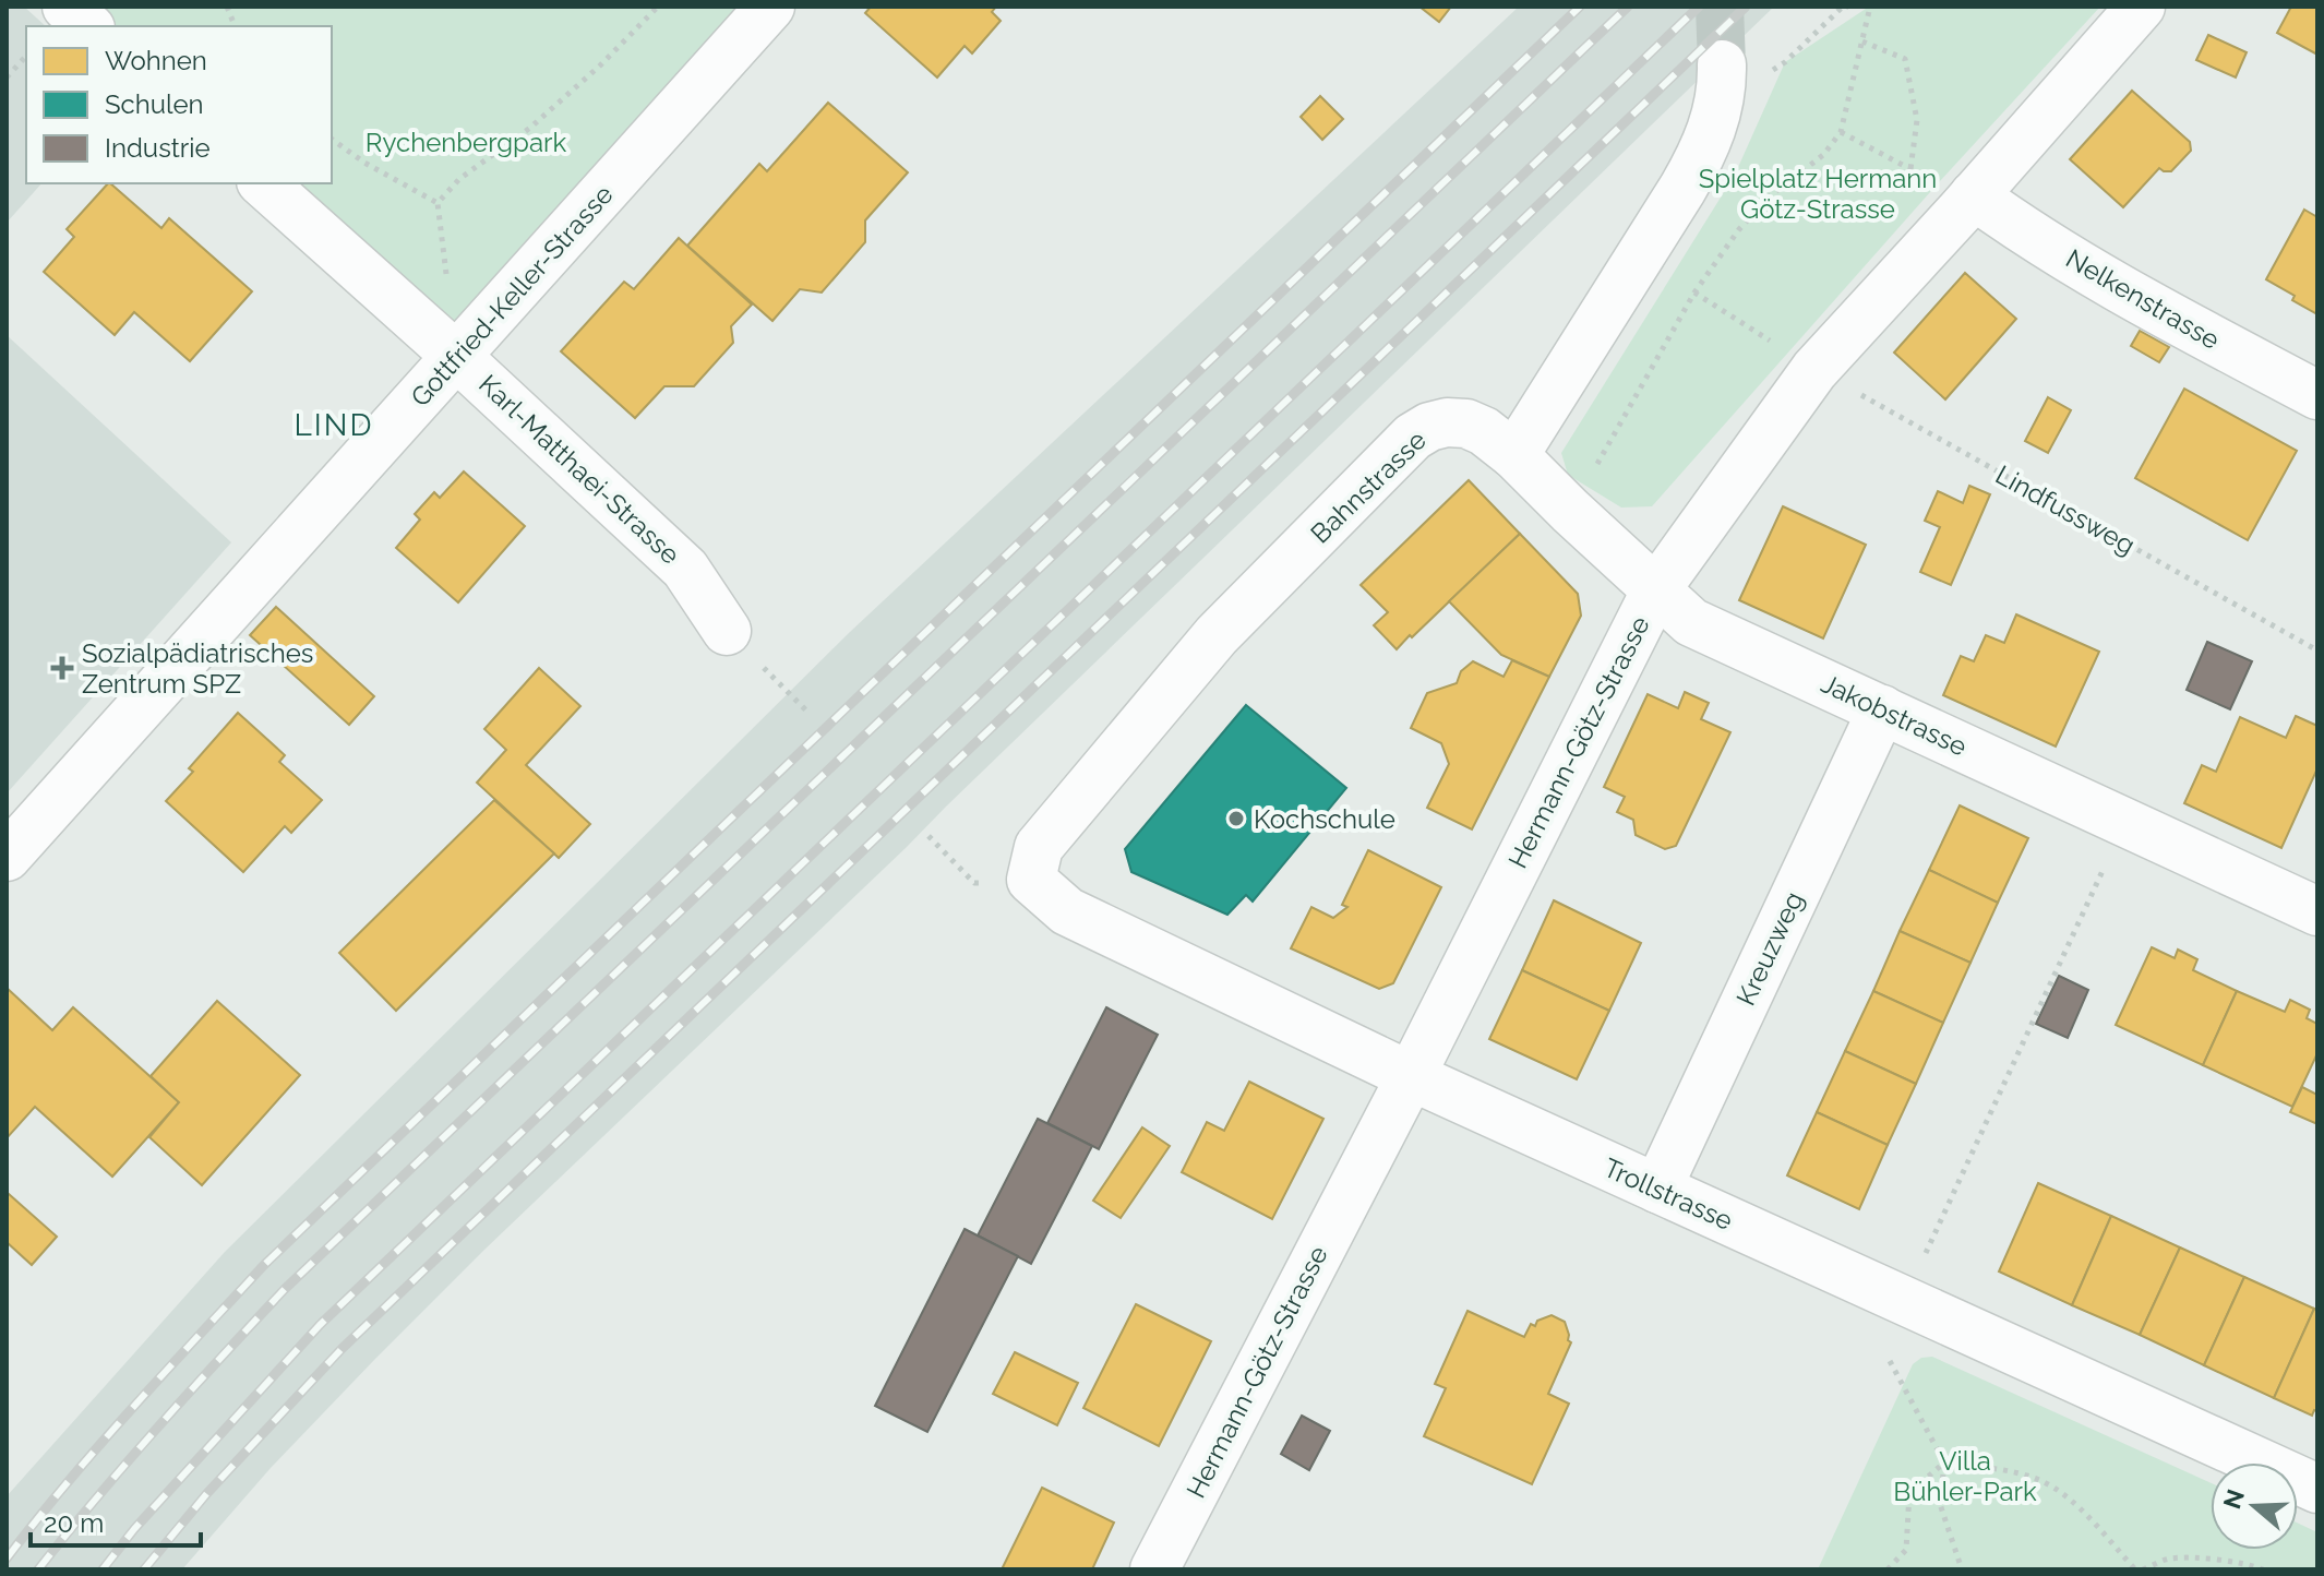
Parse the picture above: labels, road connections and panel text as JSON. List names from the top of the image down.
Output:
{
  "streets": {
    "street": [
      "Gottfried-Keller-Strasse",
      "Nelkenstrasse",
      "Karl-Matthaei-Strasse",
      "Bahnstrasse",
      "Jakobstrasse",
      "Hermann-Götz-Strasse",
      "Kreuzweg",
      "Trollstrasse"
    ],
    "path": ["Lindfussweg"]
  },
  "crossings": [
    ["Gottfried-Keller-Strasse", "Karl-Matthaei-Strasse"],
    ["Nelkenstrasse", "Hermann-Götz-Strasse"],
    ["Bahnstrasse", "Jakobstrasse"],
    ["Bahnstrasse", "Trollstrasse"],
    ["Lindfussweg", "Hermann-Götz-Strasse"],
    ["Jakobstrasse", "Hermann-Götz-Strasse"],
    ["Jakobstrasse", "Kreuzweg"],
    ["Hermann-Götz-Strasse", "Trollstrasse"],
    ["Kreuzweg", "Trollstrasse"]
  ],
  "districts": ["LIND"],
  "parks": ["Rychenbergpark", "Spielplatz Hermann Götz-Strasse", "Villa Bühler-Park"],
  "places": {
    "health": ["Sozialpädiatrisches Zentrum SPZ"],
    "other": ["Kochschule"]
  },
  "legend": ["Wohnen", "Schulen", "Industrie"],
  "scale_bar": "20 m",
  "north": "left"
}
